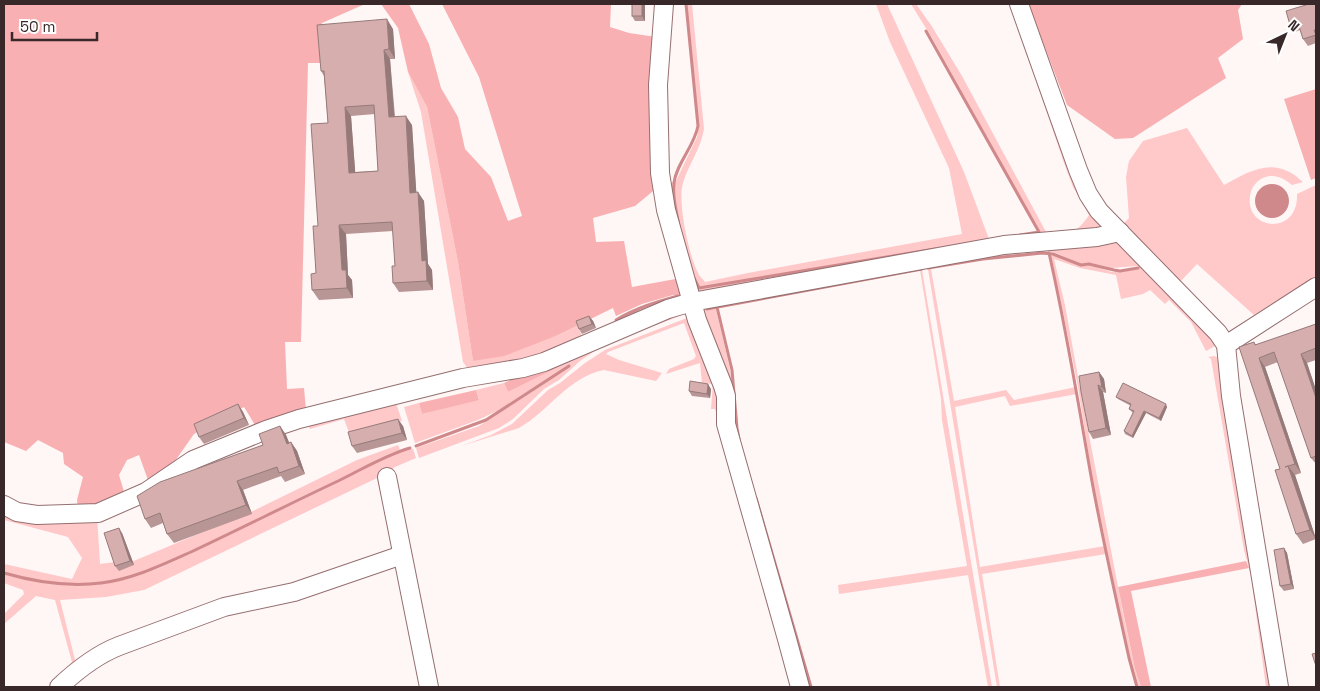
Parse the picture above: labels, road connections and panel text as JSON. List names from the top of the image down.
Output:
{
  "scale_bar": "50 m",
  "north": "top right"
}
